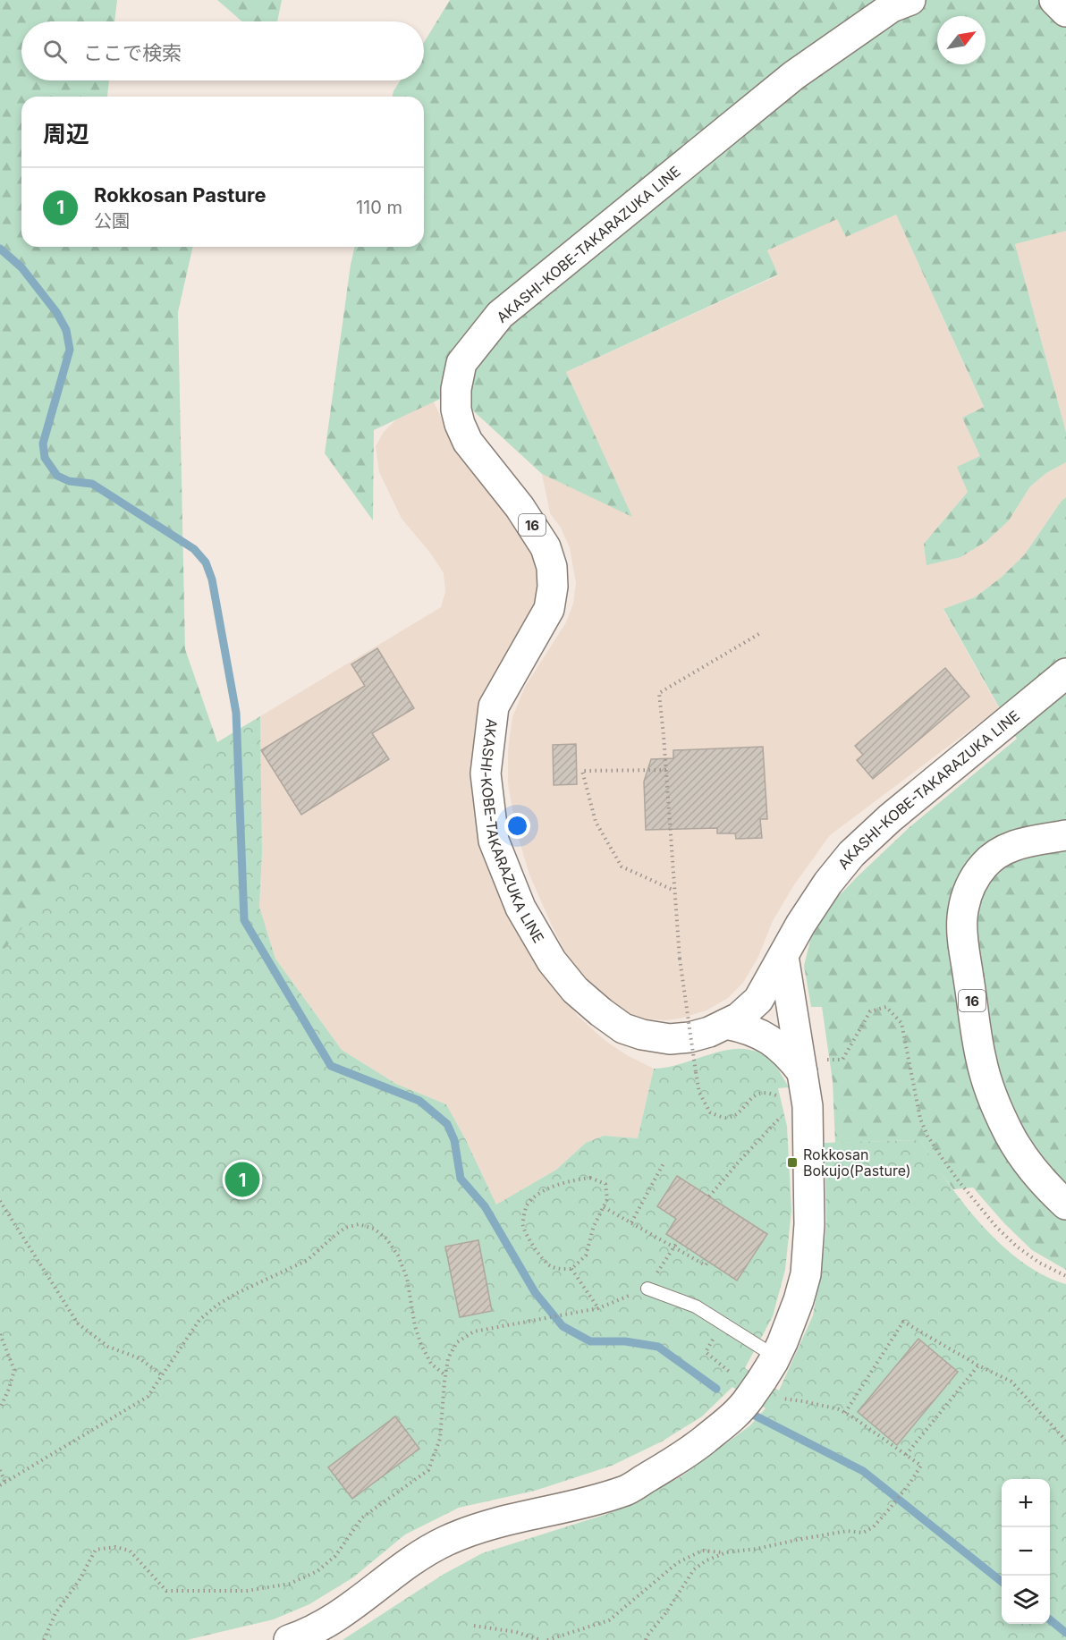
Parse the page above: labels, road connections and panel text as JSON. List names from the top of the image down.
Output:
{
  "streets": {
    "main road": ["AKASHI-KOBE-TAKARAZUKA LINE", "16"]
  },
  "places": {
    "transit": ["Rokkosan Bokujo(Pasture)"]
  },
  "north": "top right",
  "page": {
    "search": "ここで検索",
    "heading": "周辺",
    "list": [
      {
        "mark": "1",
        "name": "Rokkosan Pasture",
        "note": "公園",
        "value": "110 m"
      }
    ],
    "pins": "1",
    "map_buttons": ["+", "−"]
  }
}
